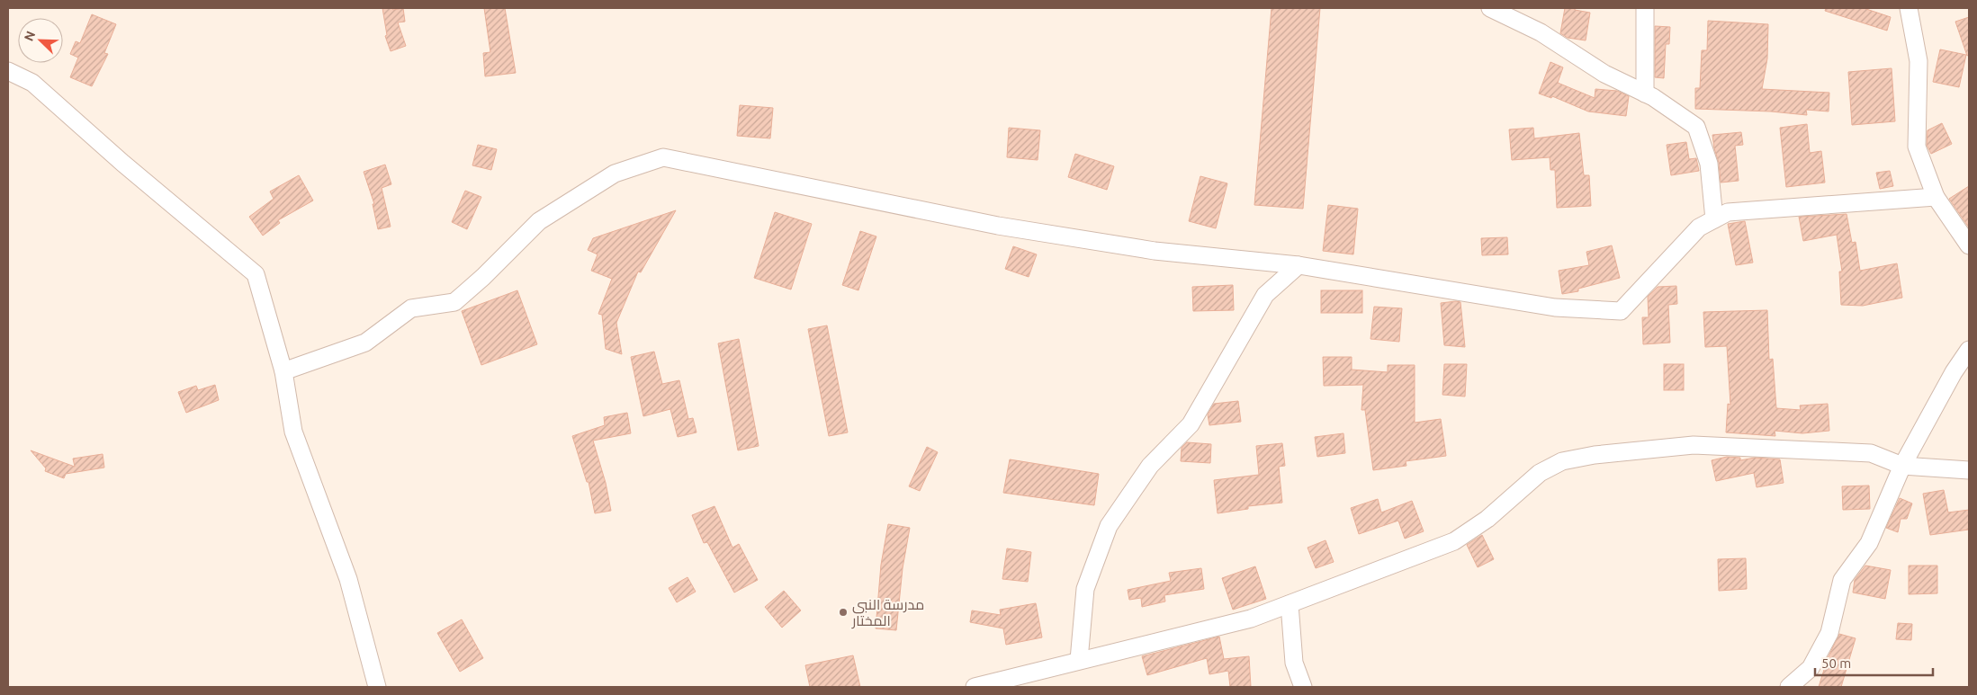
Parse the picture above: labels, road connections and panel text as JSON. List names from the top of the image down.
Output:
{
  "places": ["مدرسة النبي المختار"],
  "scale_bar": "50 m",
  "north": "top left"
}
